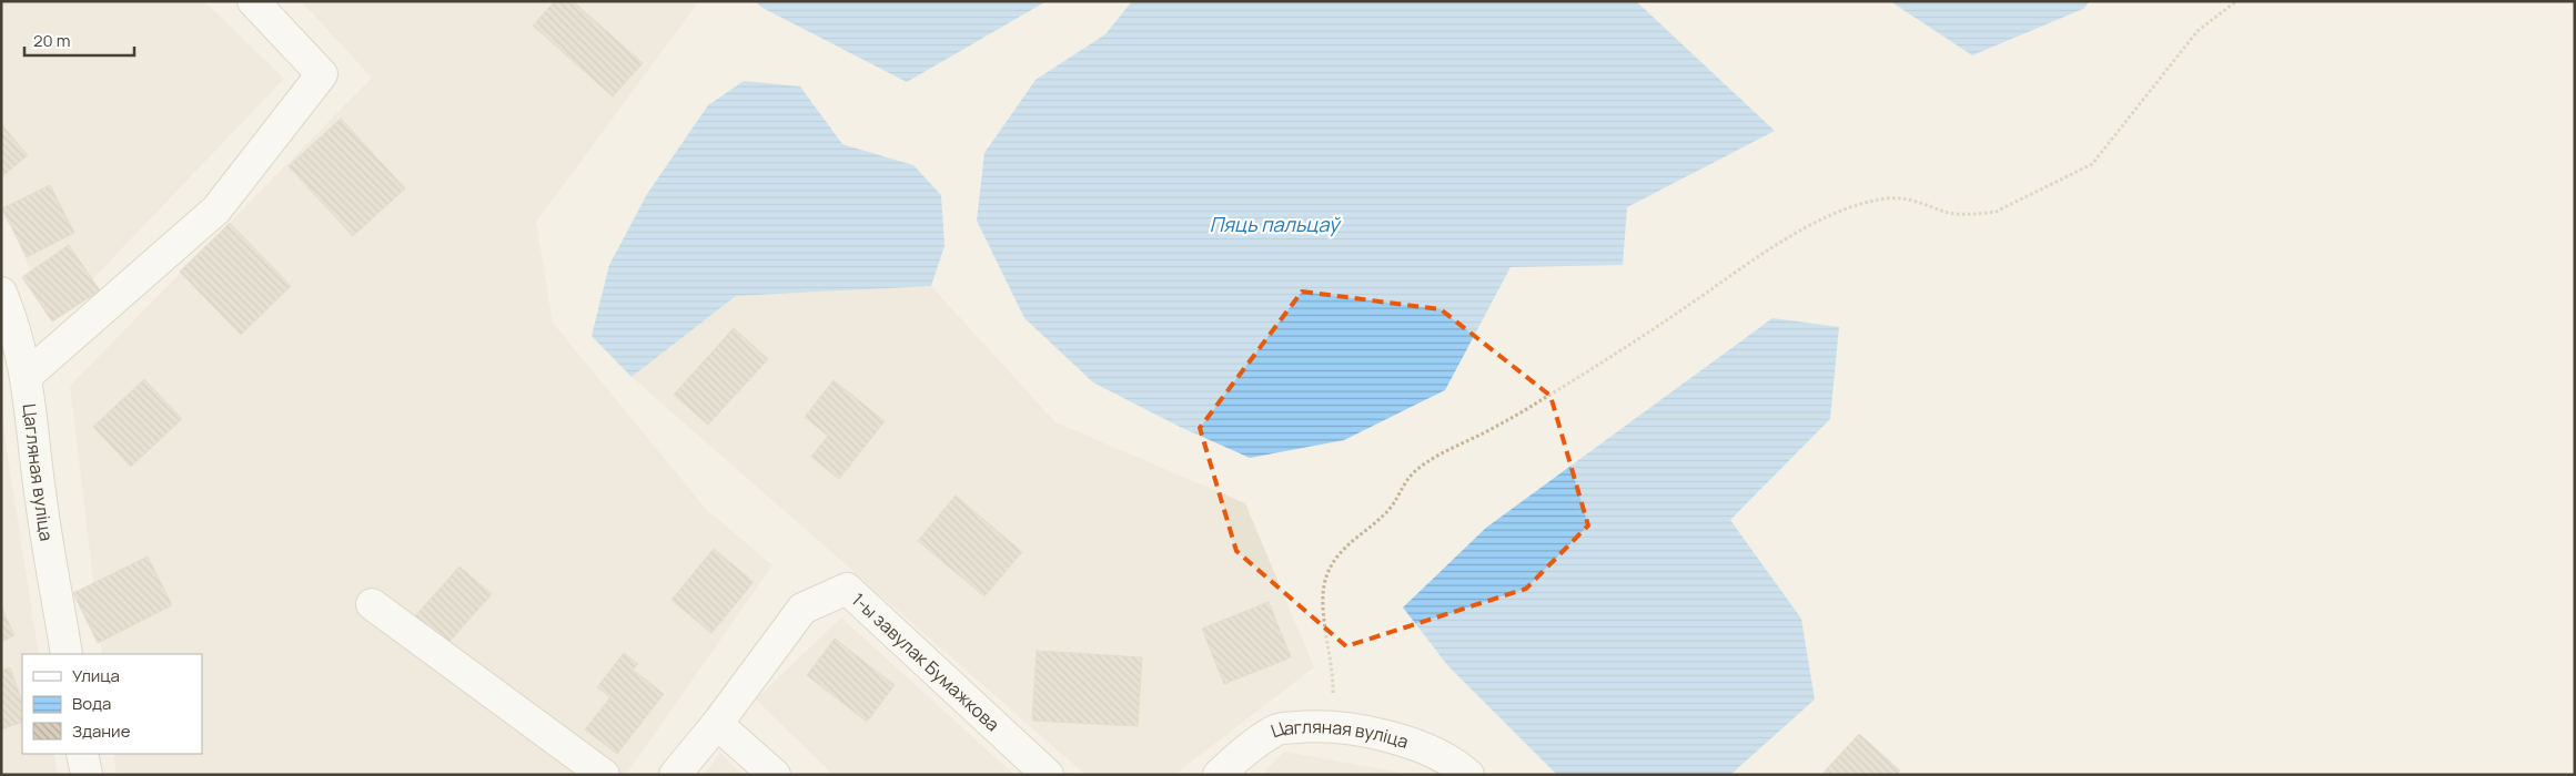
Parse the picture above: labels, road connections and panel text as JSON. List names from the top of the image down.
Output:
{
  "streets": {
    "street": ["Цагляная вуліца", "1-ы завулак Бумажкова"]
  },
  "water": ["Пяць пальцаў"],
  "legend": ["Улица", "Вода", "Здание"],
  "scale_bar": "20 m"
}
